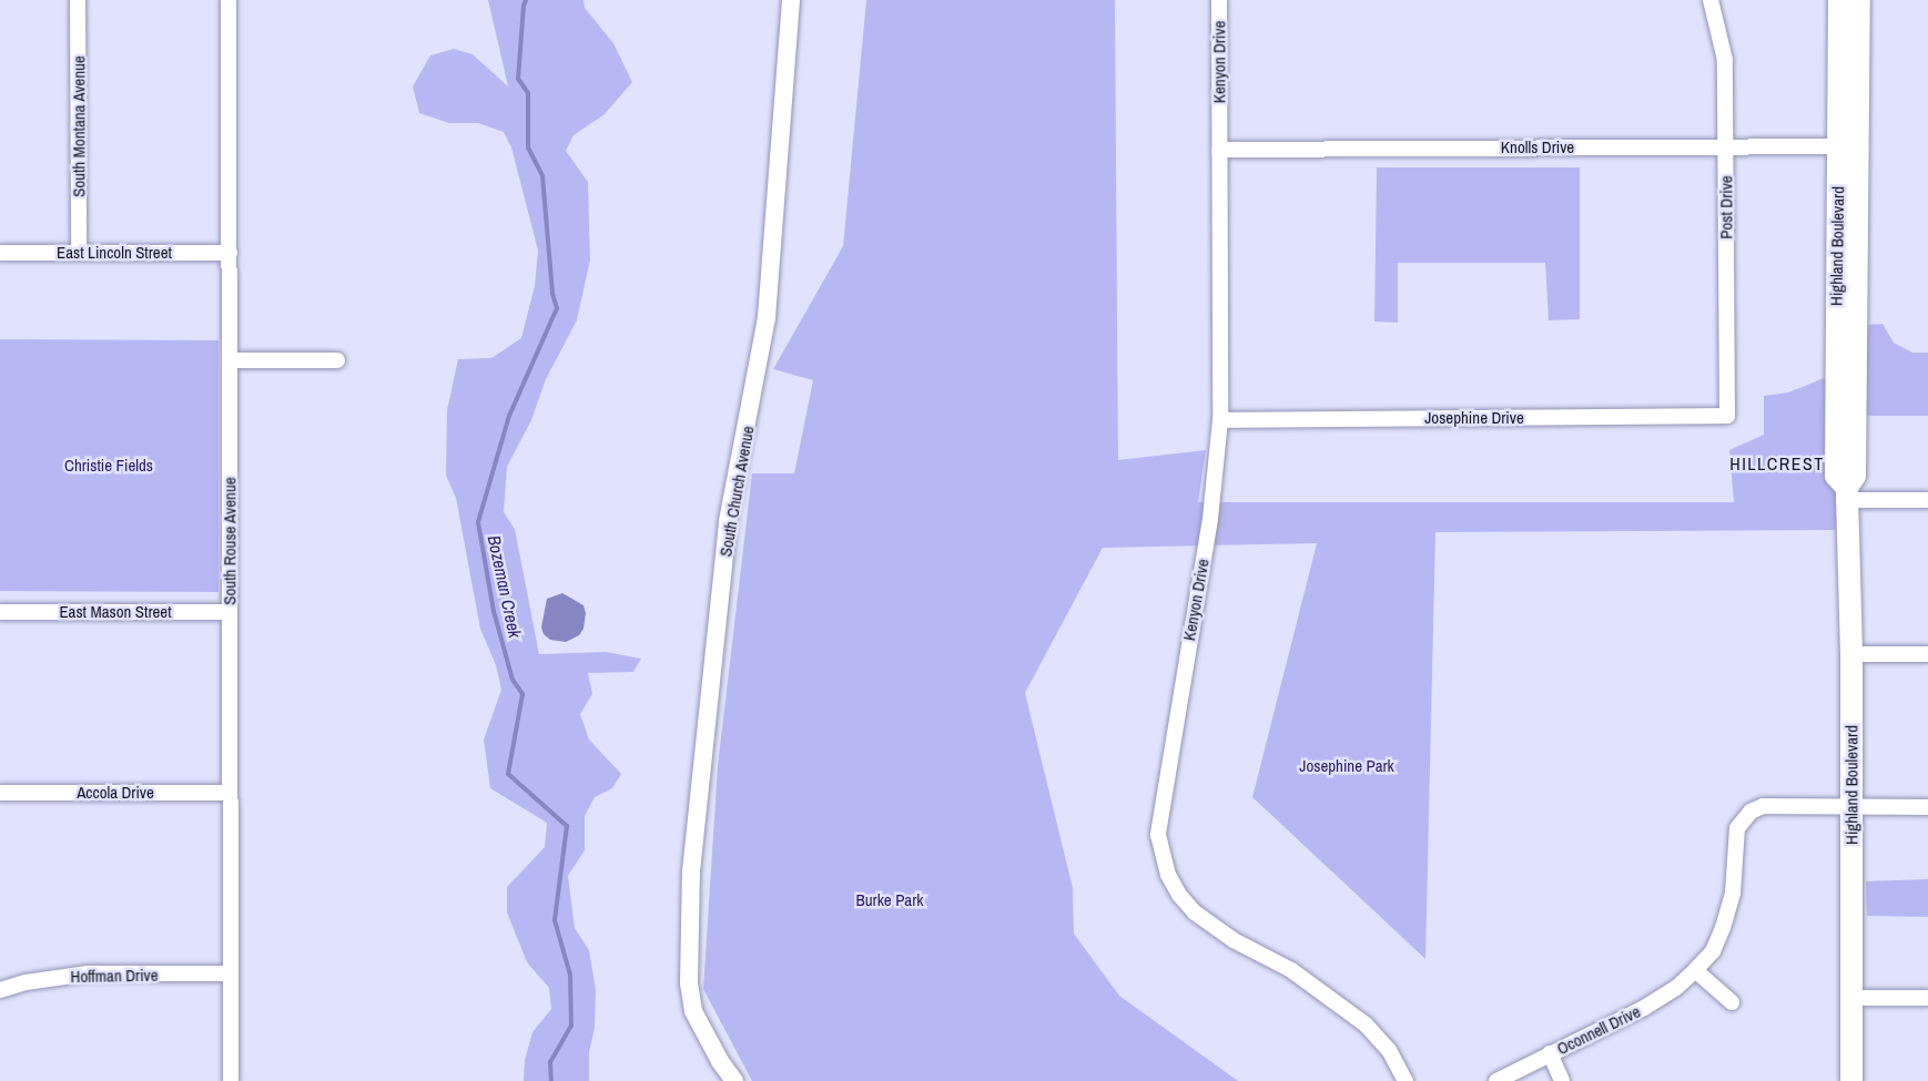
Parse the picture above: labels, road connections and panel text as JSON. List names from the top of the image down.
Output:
{
  "streets": {
    "main road": ["Highland Boulevard"],
    "street": [
      "Kenyon Drive",
      "South Montana Avenue",
      "Knolls Drive",
      "Post Drive",
      "East Lincoln Street",
      "Josephine Drive",
      "South Church Avenue",
      "South Rouse Avenue",
      "East Mason Street",
      "Accola Drive",
      "Hoffman Drive",
      "Oconnell Drive"
    ]
  },
  "crossings": [
    ["Kenyon Drive", "Knolls Drive"],
    ["Kenyon Drive", "Josephine Drive"],
    ["South Montana Avenue", "East Lincoln Street"],
    ["Knolls Drive", "Post Drive"],
    ["Knolls Drive", "Highland Boulevard"],
    ["Post Drive", "Josephine Drive"],
    ["Highland Boulevard", "Oconnell Drive"],
    ["East Lincoln Street", "South Rouse Avenue"],
    ["South Rouse Avenue", "East Mason Street"],
    ["South Rouse Avenue", "Accola Drive"],
    ["South Rouse Avenue", "Hoffman Drive"]
  ],
  "districts": ["HILLCREST"],
  "water": ["Bozeman Creek"],
  "parks": ["Christie Fields", "Josephine Park", "Burke Park"]
}
